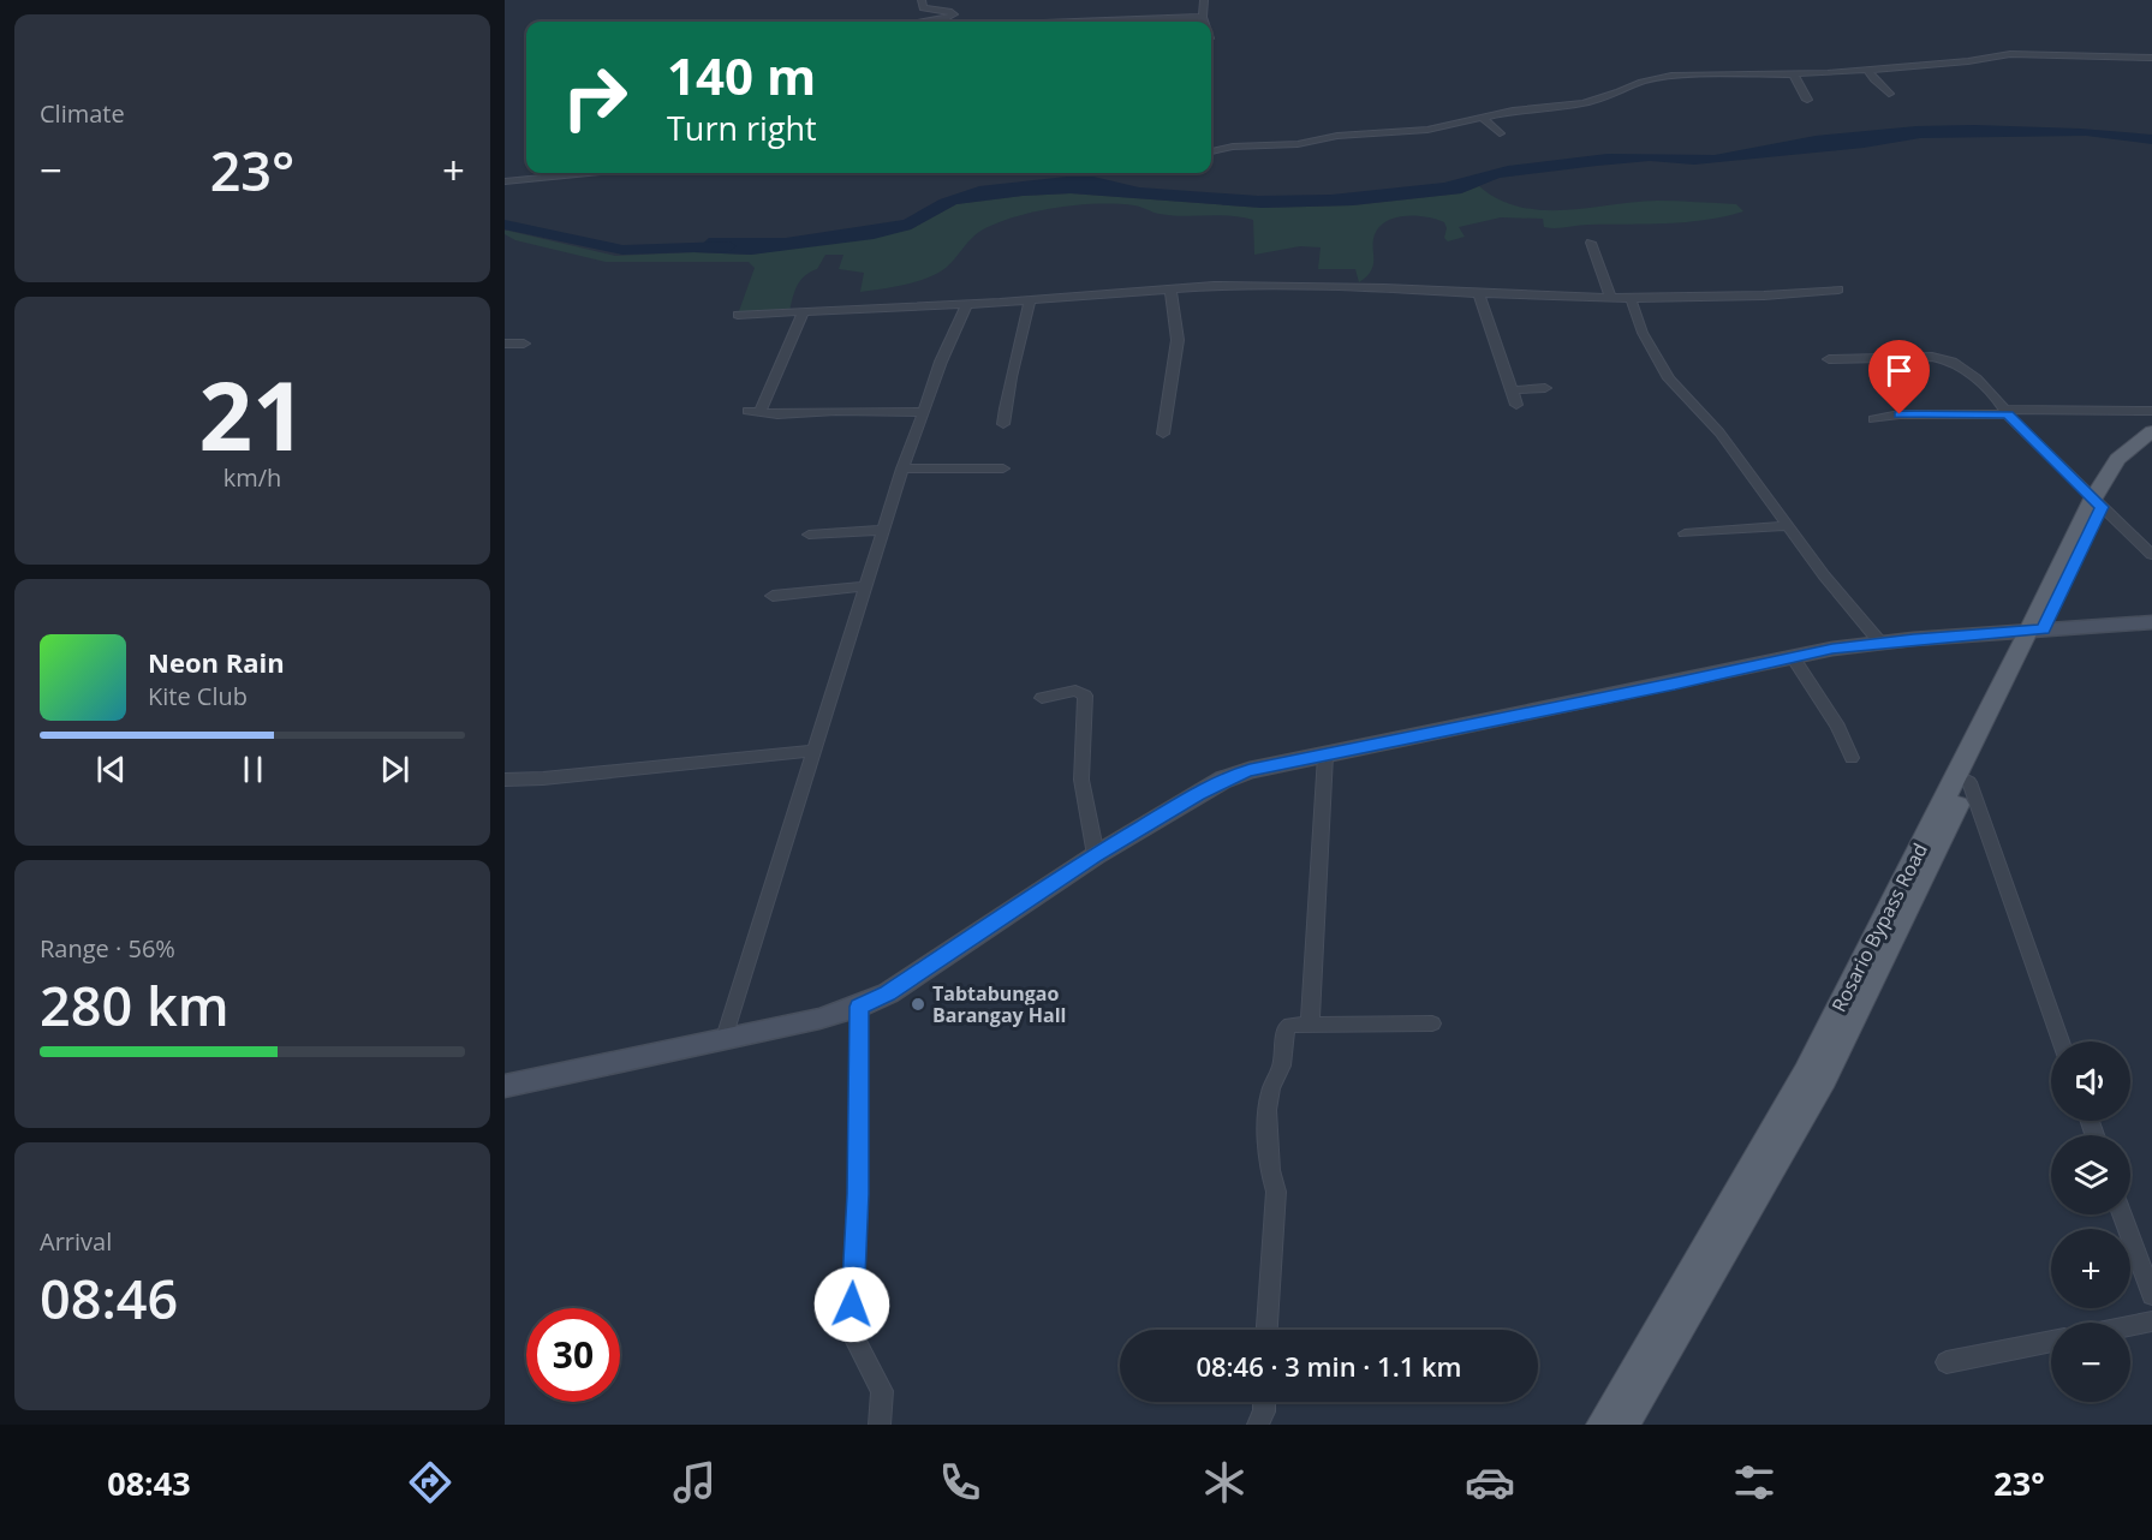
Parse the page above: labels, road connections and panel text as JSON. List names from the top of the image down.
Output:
{
  "streets": {
    "main road": ["Rosario Bypass Road"]
  },
  "places": ["Tabtabungao Barangay Hall"],
  "page": {
    "tile": [
      "Climate",
      ["21", "km/h"],
      ["Range · 56%", "280 km"],
      ["Arrival", "08:46"]
    ],
    "turn": ["140 m", "Turn right"],
    "heat": ["−", "23°", "+"],
    "song": ["Neon Rain", "Kite Club"],
    "map_buttons": ["+", "−"],
    "limit": "30",
    "trip": "08:46 · 3 min · 1.1 km",
    "tabs": ["08:43", "23°"]
  }
}
